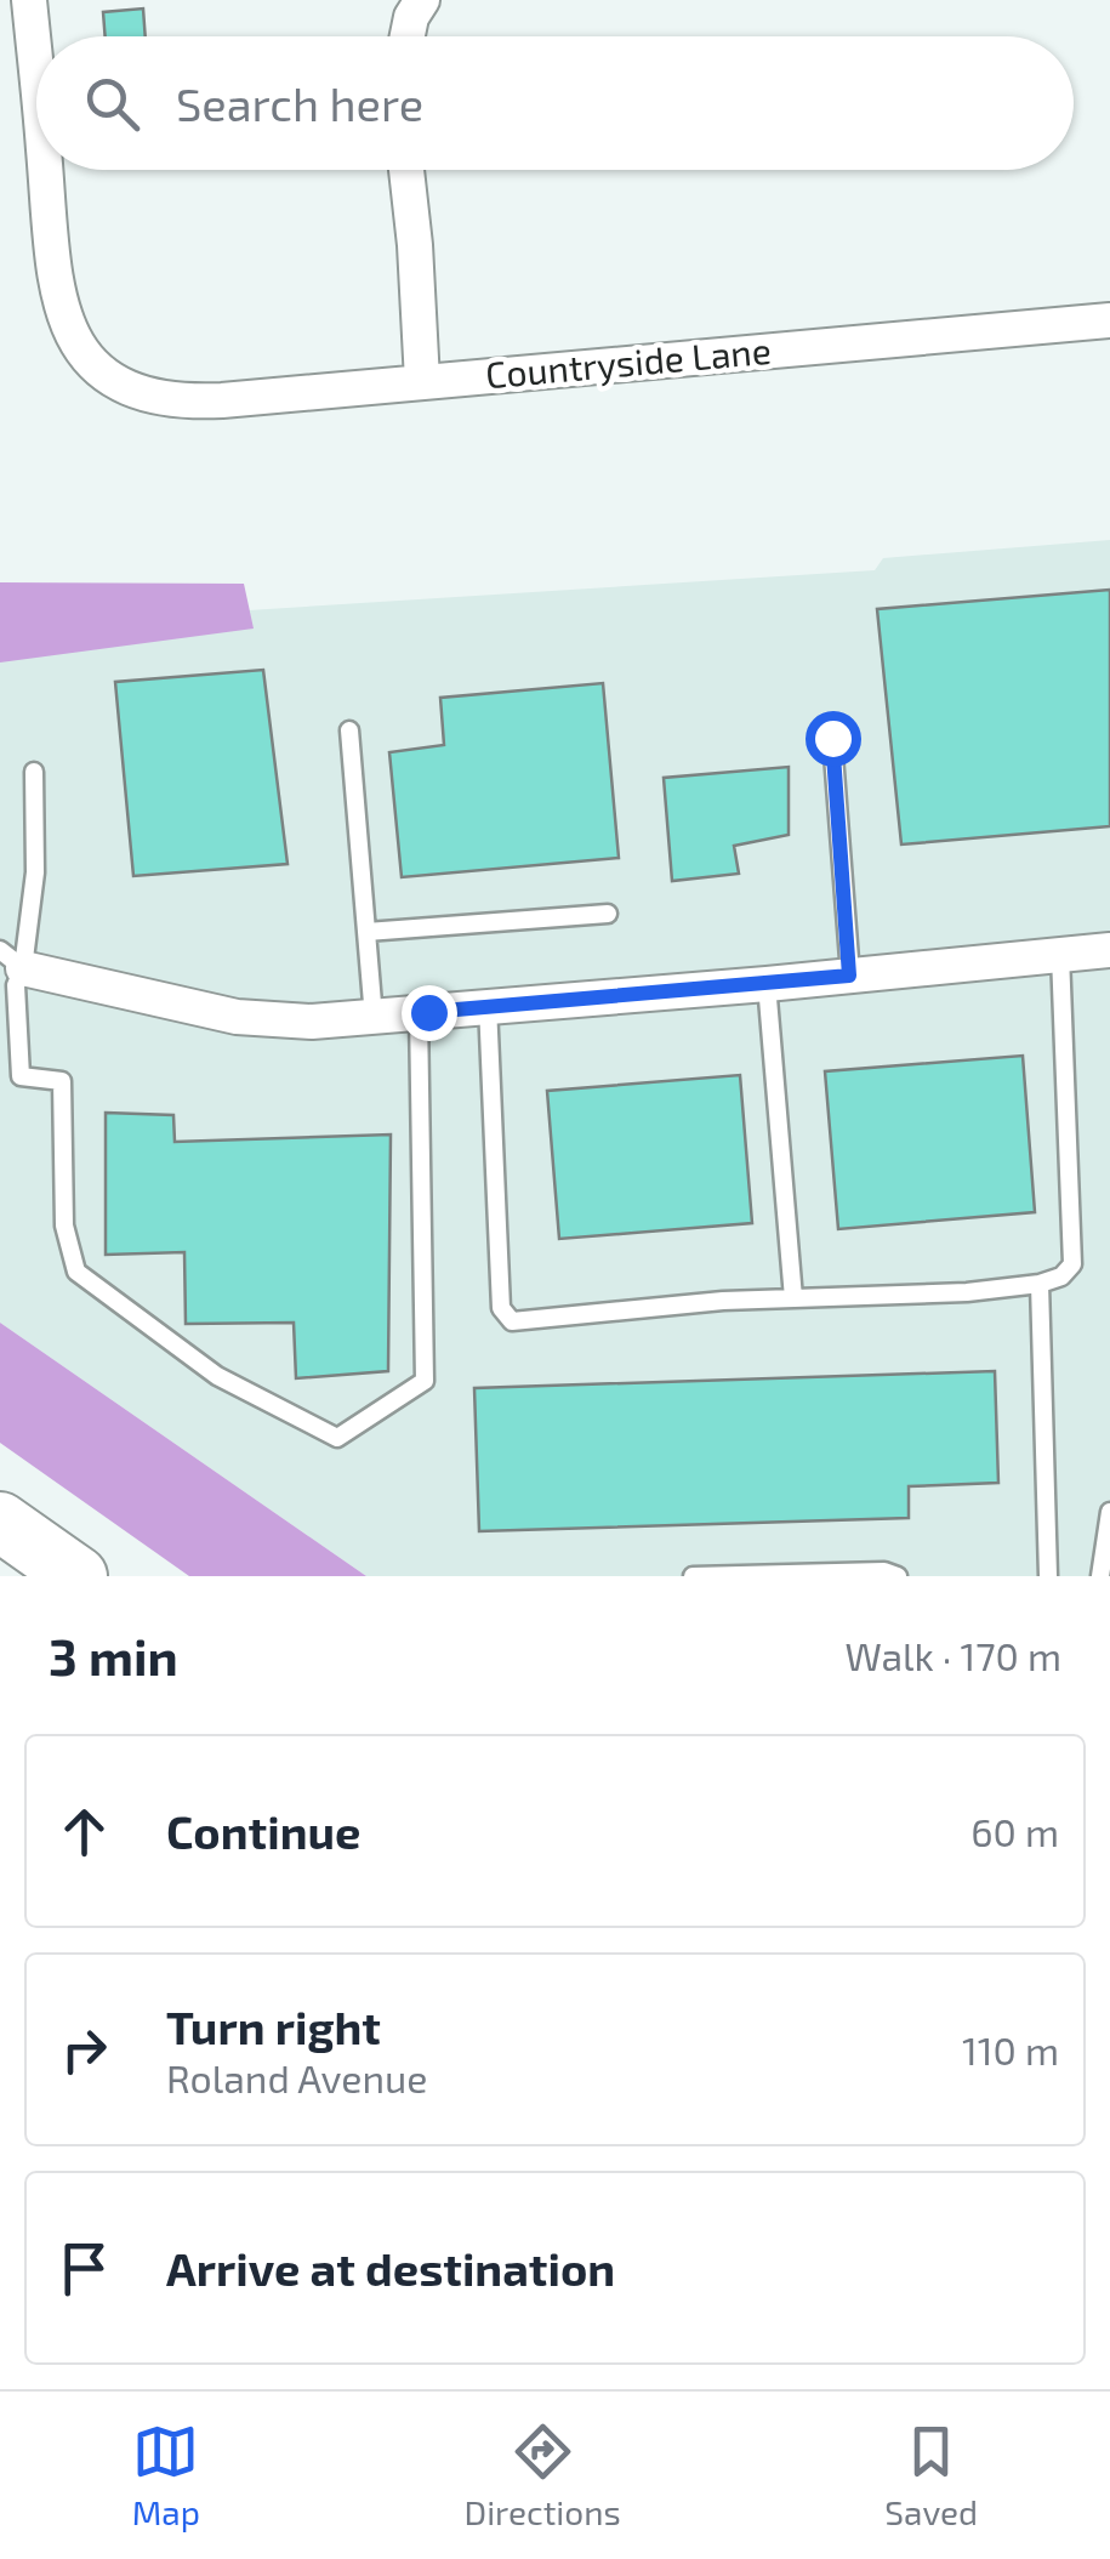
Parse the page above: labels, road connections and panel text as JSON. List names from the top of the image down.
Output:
{
  "streets": {
    "street": ["Countryside Lane"]
  },
  "page": {
    "search": "Search here",
    "heading": ["3 min", "Walk · 170 m"],
    "list": [
      ["Continue", "60 m"],
      ["Turn right", "Roland Avenue", "110 m"],
      "Arrive at destination"
    ],
    "nav": ["Map", "Directions", "Saved"]
  }
}
